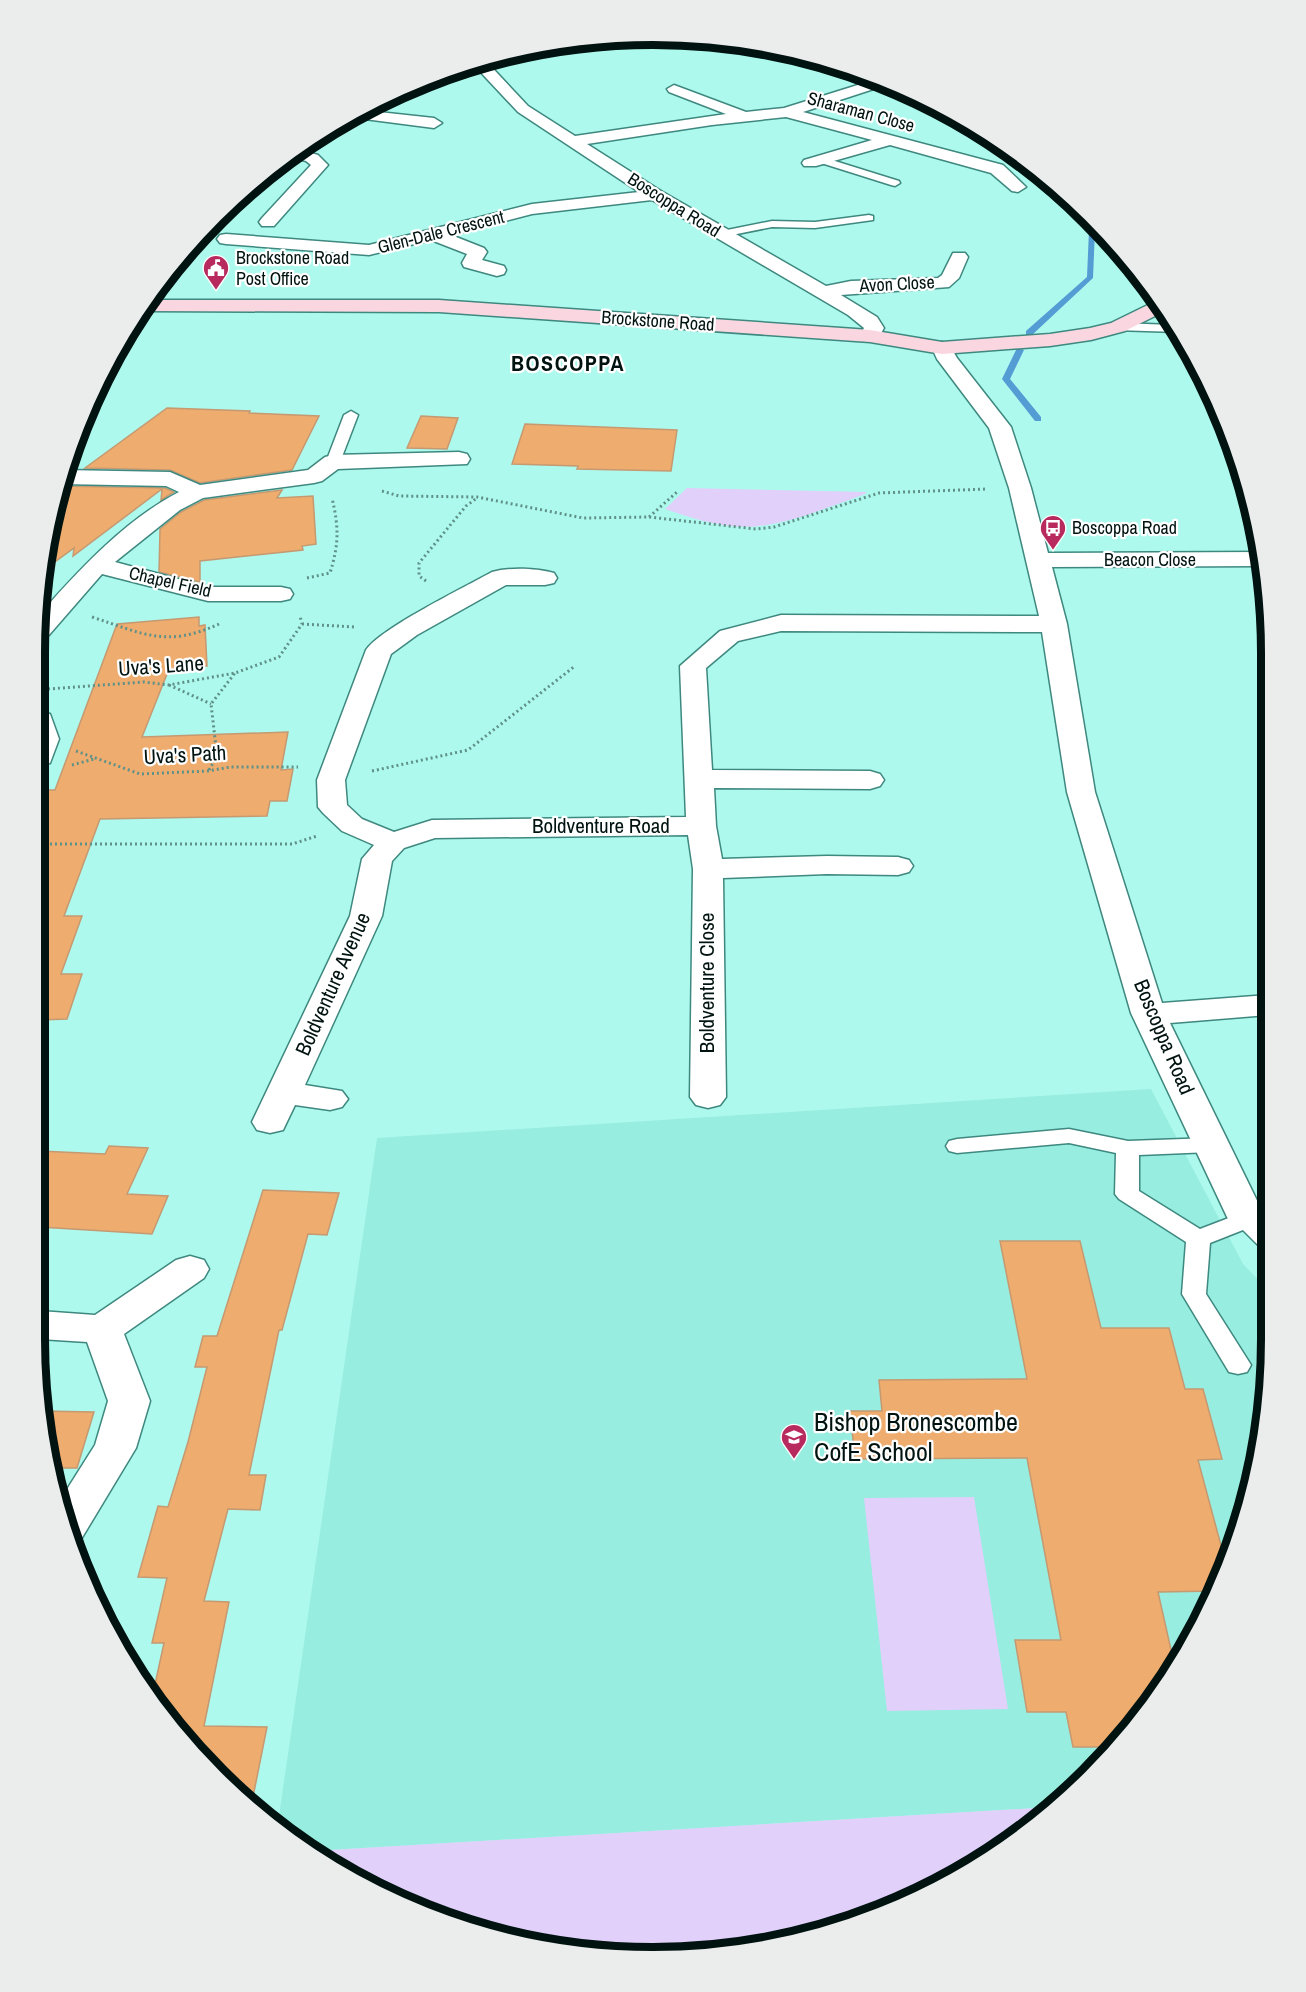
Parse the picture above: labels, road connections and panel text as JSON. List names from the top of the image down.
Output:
{
  "streets": {
    "street": [
      "Sharaman Close",
      "Boscoppa Road",
      "Glen-Dale Crescent",
      "Avon Close",
      "Brockstone Road",
      "Beacon Close",
      "Chapel Field",
      "Boldventure Road",
      "Boldventure Close",
      "Boldventure Avenue"
    ],
    "path": ["Uva's Lane", "Uva's Path"]
  },
  "crossings": [
    ["Boscoppa Road", "Glen-Dale Crescent"],
    ["Boscoppa Road", "Avon Close"],
    ["Boscoppa Road", "Brockstone Road"],
    ["Boscoppa Road", "Beacon Close"],
    ["Boscoppa Road", "Boldventure Road"],
    ["Chapel Field", "Uva's Lane"],
    ["Boldventure Road", "Boldventure Close"],
    ["Boldventure Road", "Boldventure Avenue"]
  ],
  "districts": ["BOSCOPPA"],
  "places": {
    "public building": ["Brockstone Road Post Office"],
    "bus stop": ["Boscoppa Road"],
    "school or university": ["Bishop Bronescombe CofE School"]
  }
}
